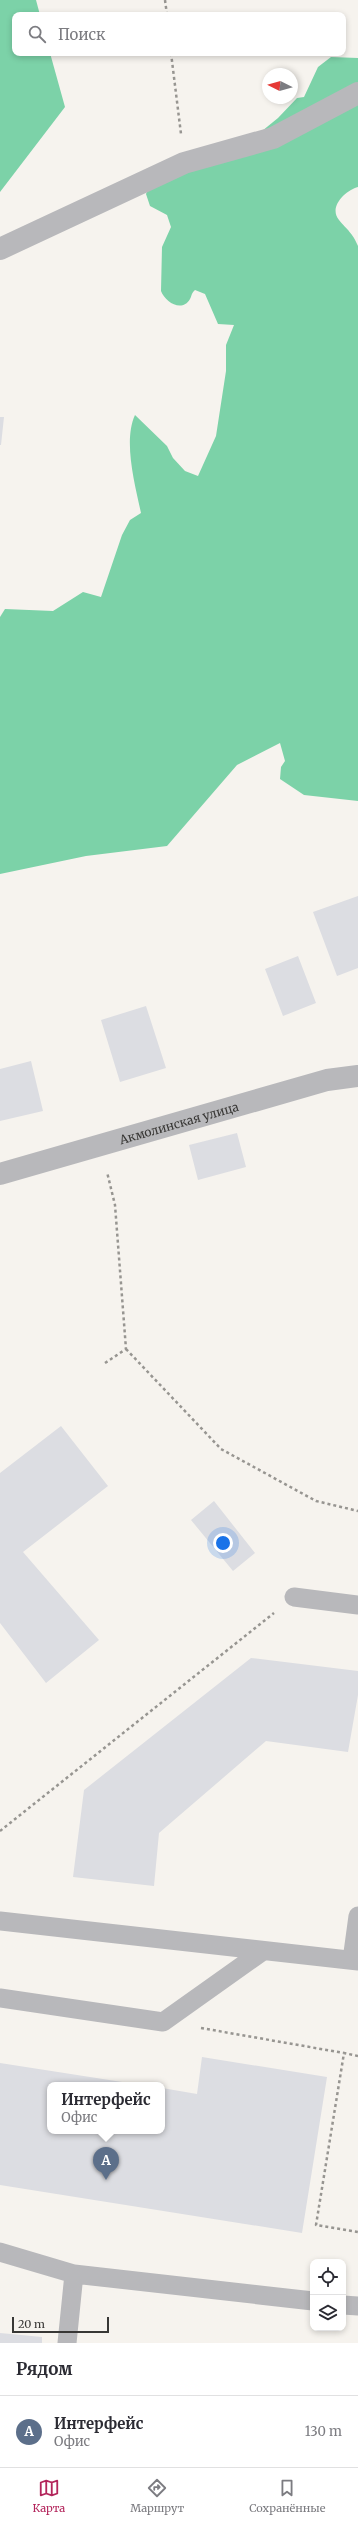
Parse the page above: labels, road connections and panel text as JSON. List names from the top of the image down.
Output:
{
  "streets": {
    "street": ["Акмолинская улица"]
  },
  "scale_bar": "20 m",
  "north": "left",
  "page": {
    "search": "Поиск",
    "popup": ["Интерфейс", "Офис"],
    "pins": "A",
    "scale": "20 m",
    "heading": "Рядом",
    "list": [
      {
        "mark": "A",
        "name": "Интерфейс",
        "note": "Офис",
        "value": "130 m"
      }
    ],
    "nav": ["Карта", "Маршрут", "Сохранённые"]
  }
}
